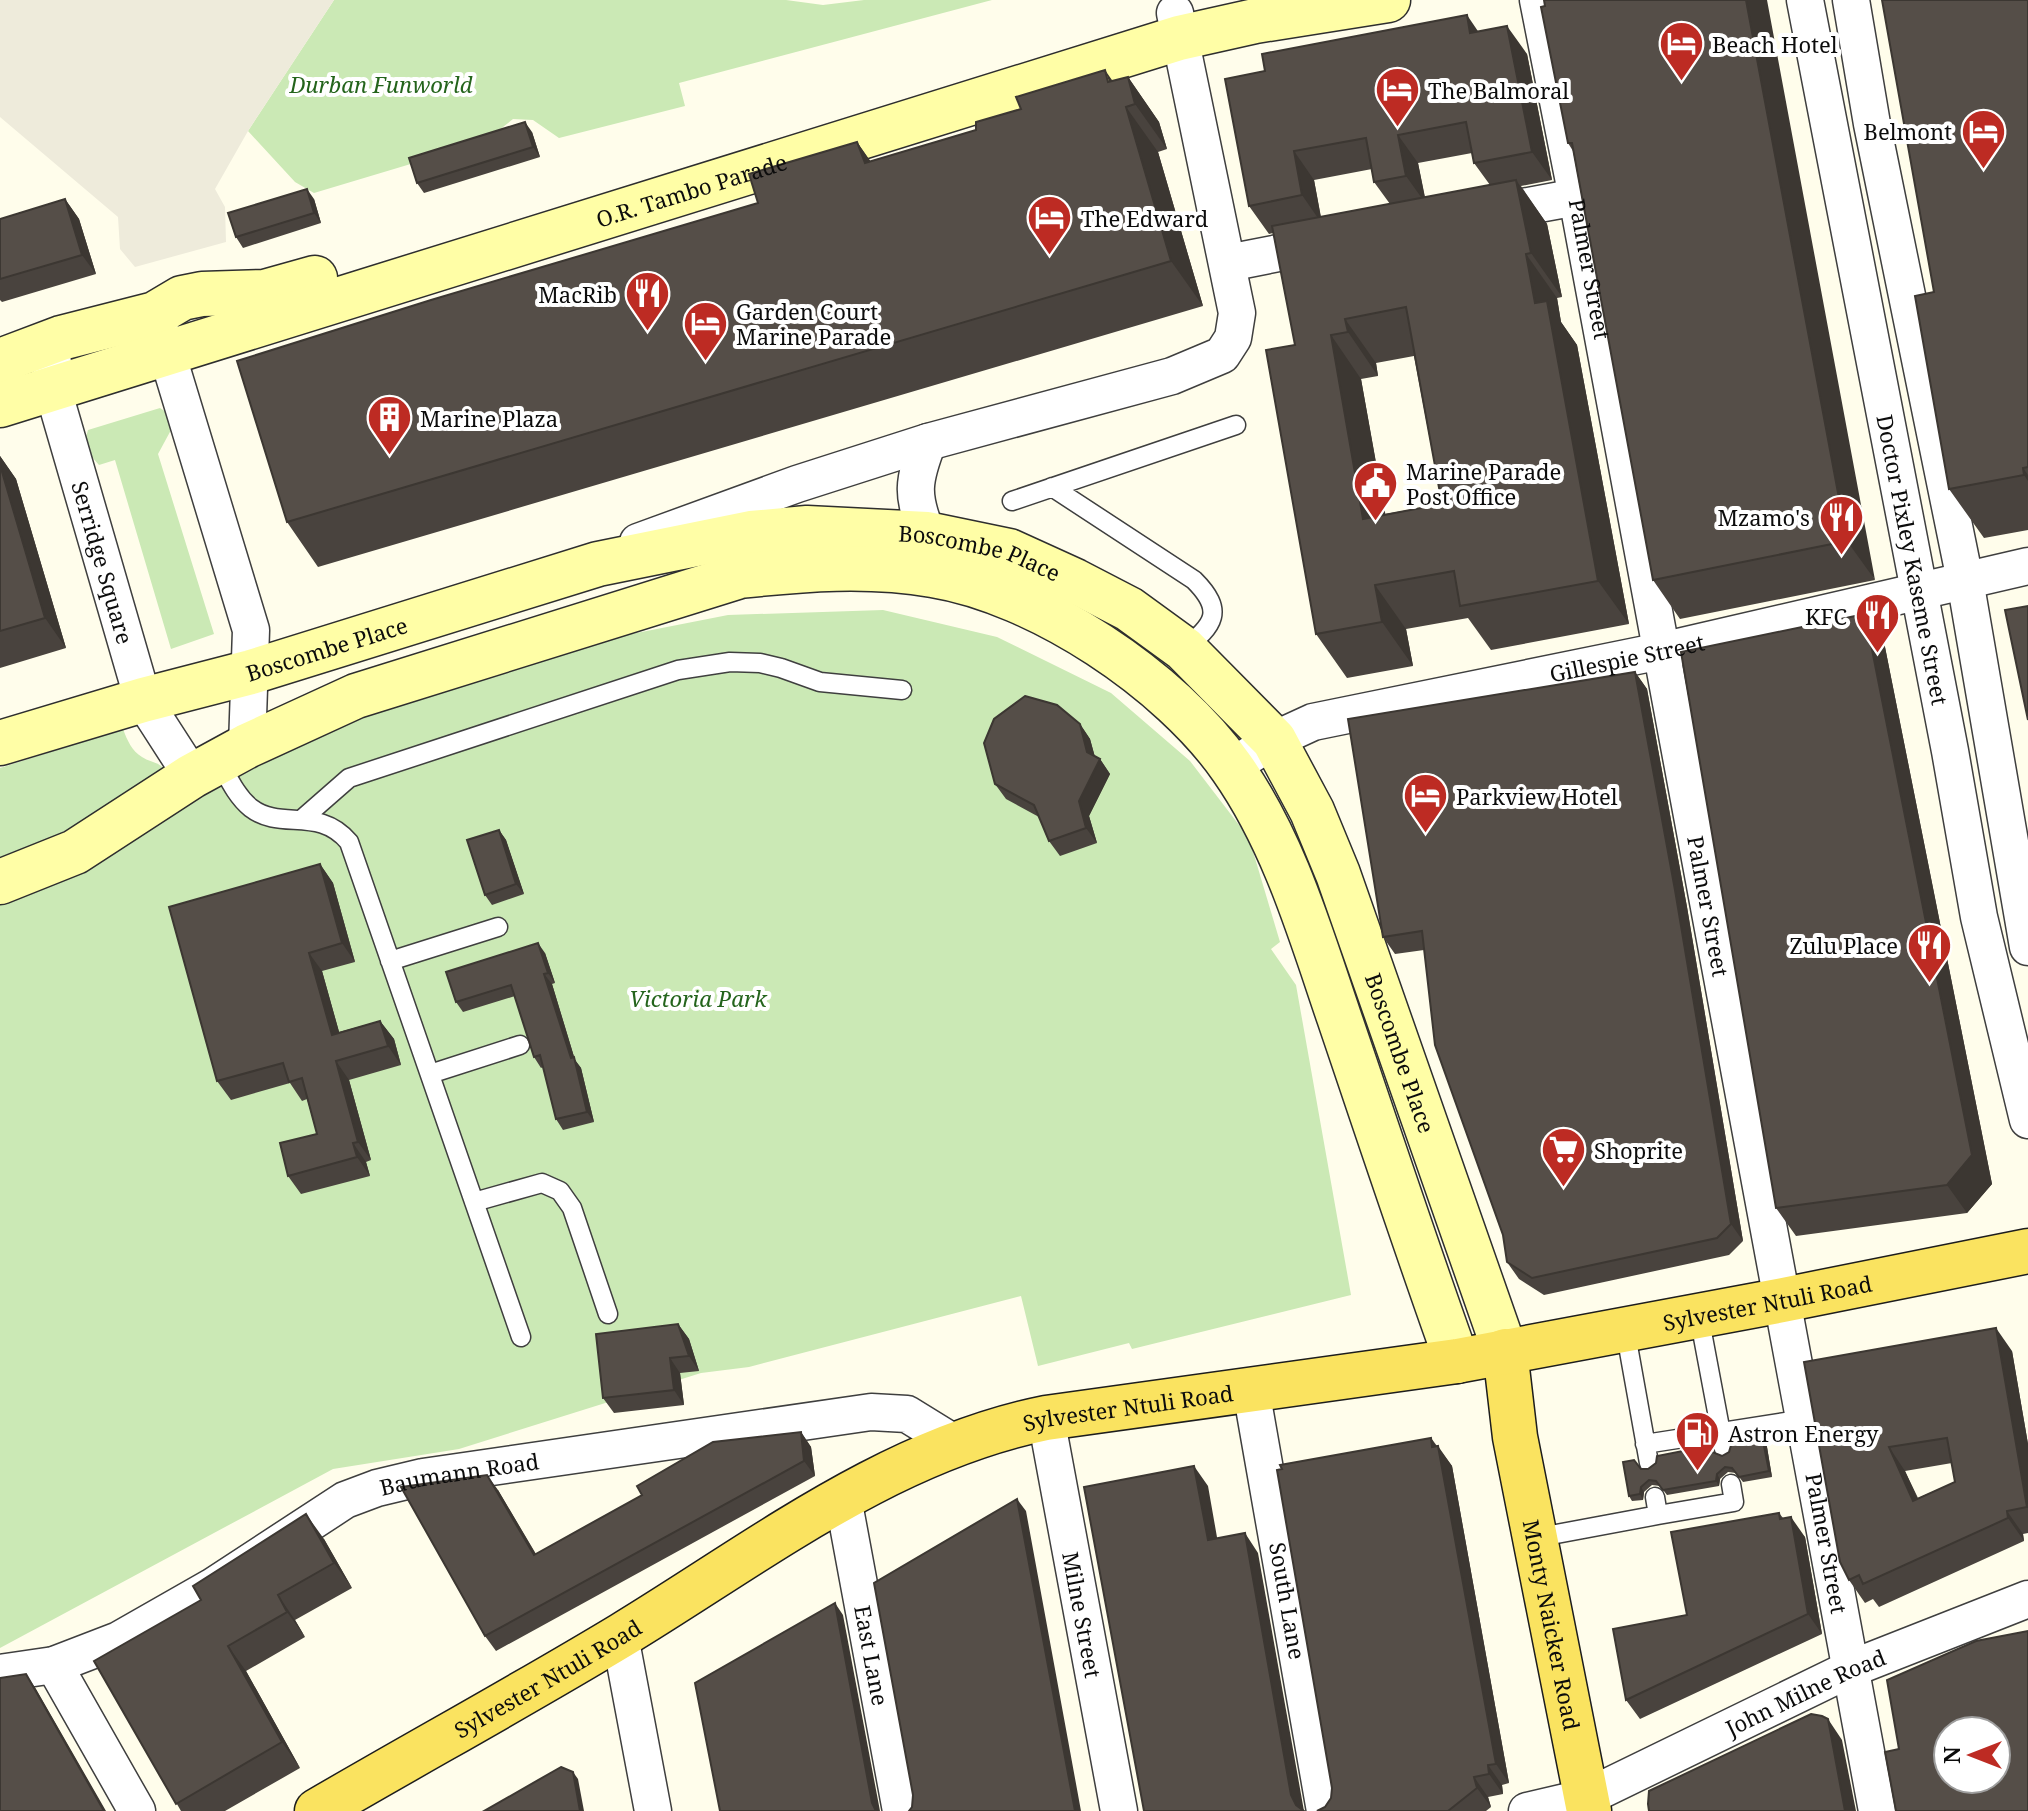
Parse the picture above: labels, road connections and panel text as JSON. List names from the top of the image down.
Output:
{
  "streets": {
    "main road": ["Sylvester Ntuli Road", "Monty Naicker Road"],
    "street": [
      "O.R. Tambo Parade",
      "Palmer Street",
      "Boscombe Place",
      "Doctor Pixley Kaseme Street",
      "Serridge Square",
      "Gillespie Street",
      "Baumann Road",
      "South Lane",
      "Milne Street",
      "East Lane",
      "John Milne Road"
    ]
  },
  "crossings": [
    ["O.R. Tambo Parade", "Serridge Square"],
    ["Palmer Street", "Gillespie Street"],
    ["Palmer Street", "Sylvester Ntuli Road"],
    ["Palmer Street", "John Milne Road"],
    ["Boscombe Place", "Serridge Square"],
    ["Boscombe Place", "Gillespie Street"],
    ["Boscombe Place", "Sylvester Ntuli Road"],
    ["Boscombe Place", "Monty Naicker Road"],
    ["Doctor Pixley Kaseme Street", "Gillespie Street"],
    ["Sylvester Ntuli Road", "Baumann Road"],
    ["Sylvester Ntuli Road", "South Lane"],
    ["Sylvester Ntuli Road", "Milne Street"],
    ["Sylvester Ntuli Road", "Monty Naicker Road"],
    ["Sylvester Ntuli Road", "East Lane"],
    ["Monty Naicker Road", "John Milne Road"]
  ],
  "parks": ["Durban Funworld", "Victoria Park"],
  "places": {
    "hotel": [
      "Beach Hotel",
      "The Balmoral",
      "Belmont",
      "The Edward",
      "Garden Court Marine Parade",
      "Parkview Hotel"
    ],
    "restaurant": [
      "MacRib",
      "Mzamo's",
      "KFC",
      "Zulu Place"
    ],
    "building": ["Marine Plaza"],
    "public building": ["Marine Parade Post Office"],
    "supermarket": ["Shoprite"],
    "fuel station": ["Astron Energy"]
  },
  "north": "left"
}
